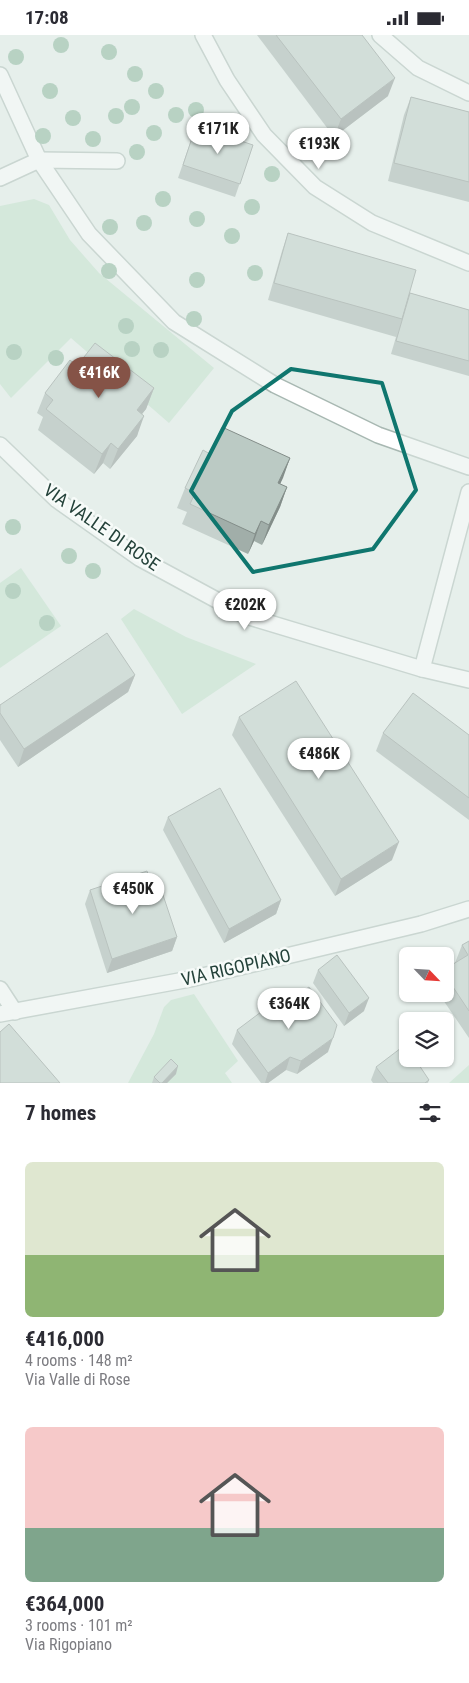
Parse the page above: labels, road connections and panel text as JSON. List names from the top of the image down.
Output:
{
  "streets": {
    "street": ["VIA VALLE DI ROSE", "VIA RIGOPIANO"]
  },
  "north": "bottom right",
  "page": {
    "status": "17:08",
    "price": [
      "€171K",
      "€193K",
      "€416K",
      "€202K",
      "€486K",
      "€450K",
      "€364K"
    ],
    "heading": "7 homes",
    "list": [
      {
        "name": "€416,000",
        "note": "4 rooms · 148 m² · Via Valle di Rose"
      },
      {
        "name": "€364,000",
        "note": "3 rooms · 101 m² · Via Rigopiano"
      }
    ]
  }
}
